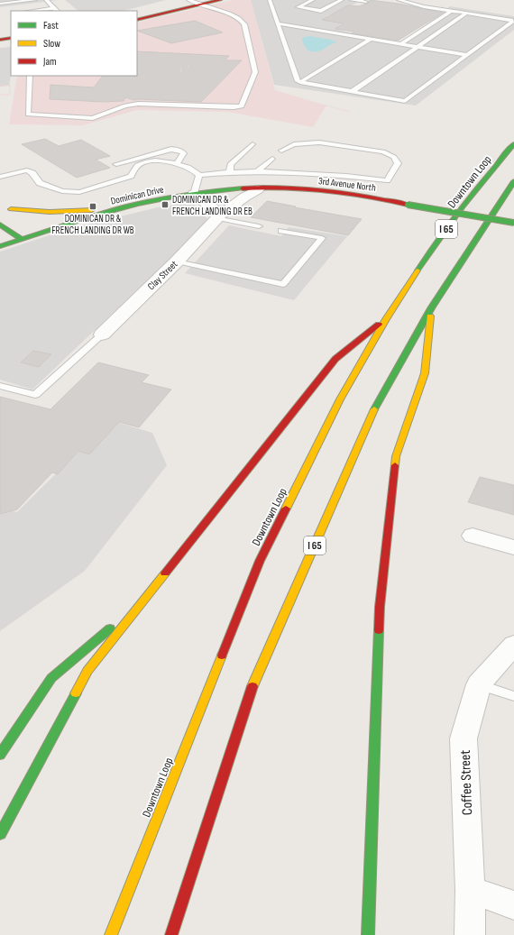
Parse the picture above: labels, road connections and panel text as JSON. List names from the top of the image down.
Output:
{
  "streets": {
    "main road": [
      "Downtown Loop",
      "3rd Avenue North",
      "Dominican Drive",
      "I 65"
    ],
    "street": ["Clay Street", "Coffee Street"]
  },
  "crossings": [
    ["3rd Avenue North", "Dominican Drive"],
    ["3rd Avenue North", "Clay Street"]
  ],
  "places": {
    "transit": ["DOMINICAN DR & FRENCH LANDING DR EB", "DOMINICAN DR & FRENCH LANDING DR WB"]
  },
  "legend": ["Fast", "Slow", "Jam"]
}
